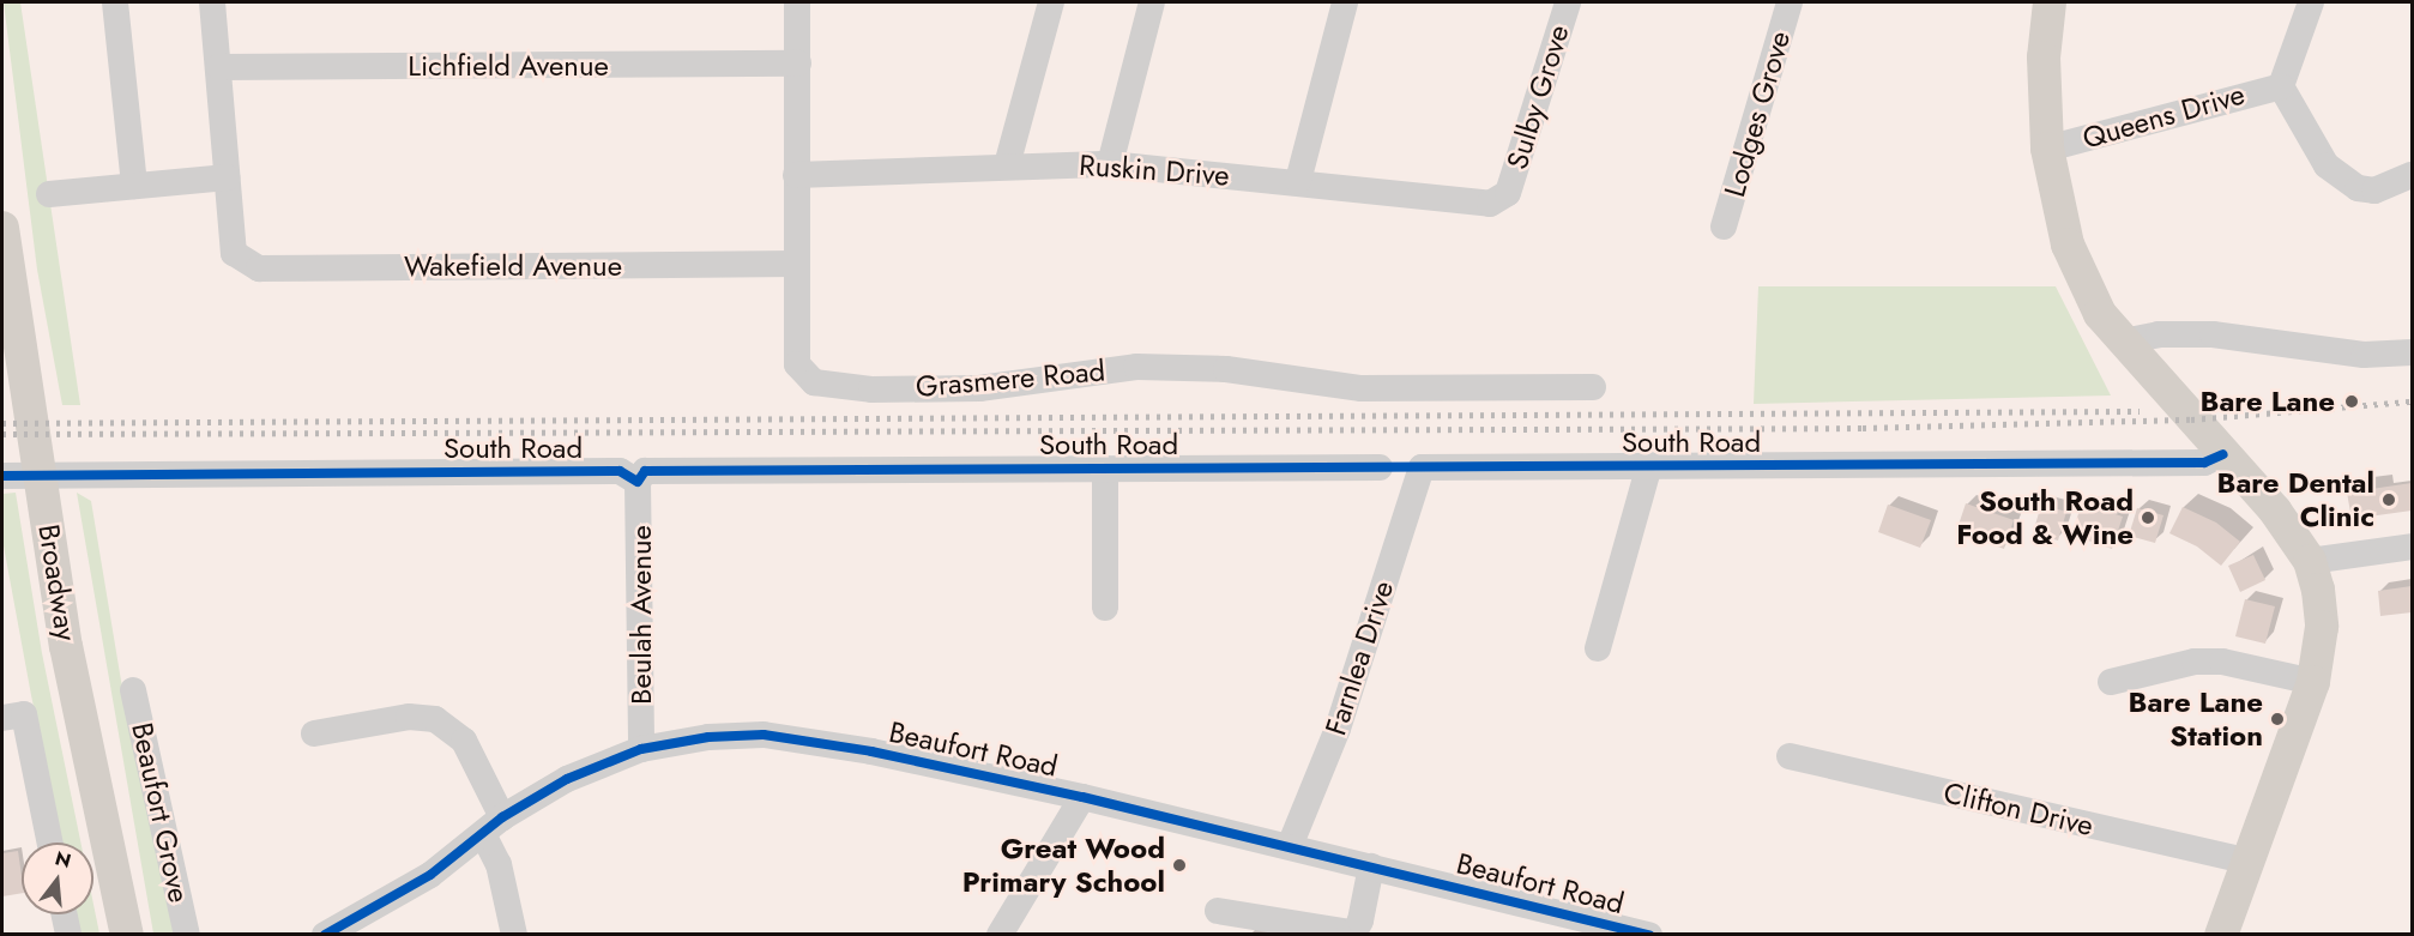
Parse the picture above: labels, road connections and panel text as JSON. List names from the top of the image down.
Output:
{
  "streets": {
    "main road": ["Broadway"],
    "street": [
      "Lichfield Avenue",
      "Sulby Grove",
      "Lodges Grove",
      "Queens Drive",
      "Ruskin Drive",
      "Wakefield Avenue",
      "Grasmere Road",
      "South Road",
      "Beulah Avenue",
      "Farnlea Drive",
      "Beaufort Road",
      "Clifton Drive",
      "Beaufort Grove"
    ]
  },
  "crossings": [
    ["Lichfield Avenue", "Grasmere Road"],
    ["Sulby Grove", "Ruskin Drive"],
    ["Ruskin Drive", "Grasmere Road"],
    ["Wakefield Avenue", "Grasmere Road"],
    ["South Road", "Beulah Avenue"],
    ["South Road", "Farnlea Drive"],
    ["Beulah Avenue", "Beaufort Road"],
    ["Farnlea Drive", "Beaufort Road"]
  ],
  "places": [
    "Bare Lane",
    "Bare Dental Clinic",
    "South Road Food & Wine",
    "Bare Lane Station",
    "Great Wood Primary School"
  ],
  "north": "top"
}
